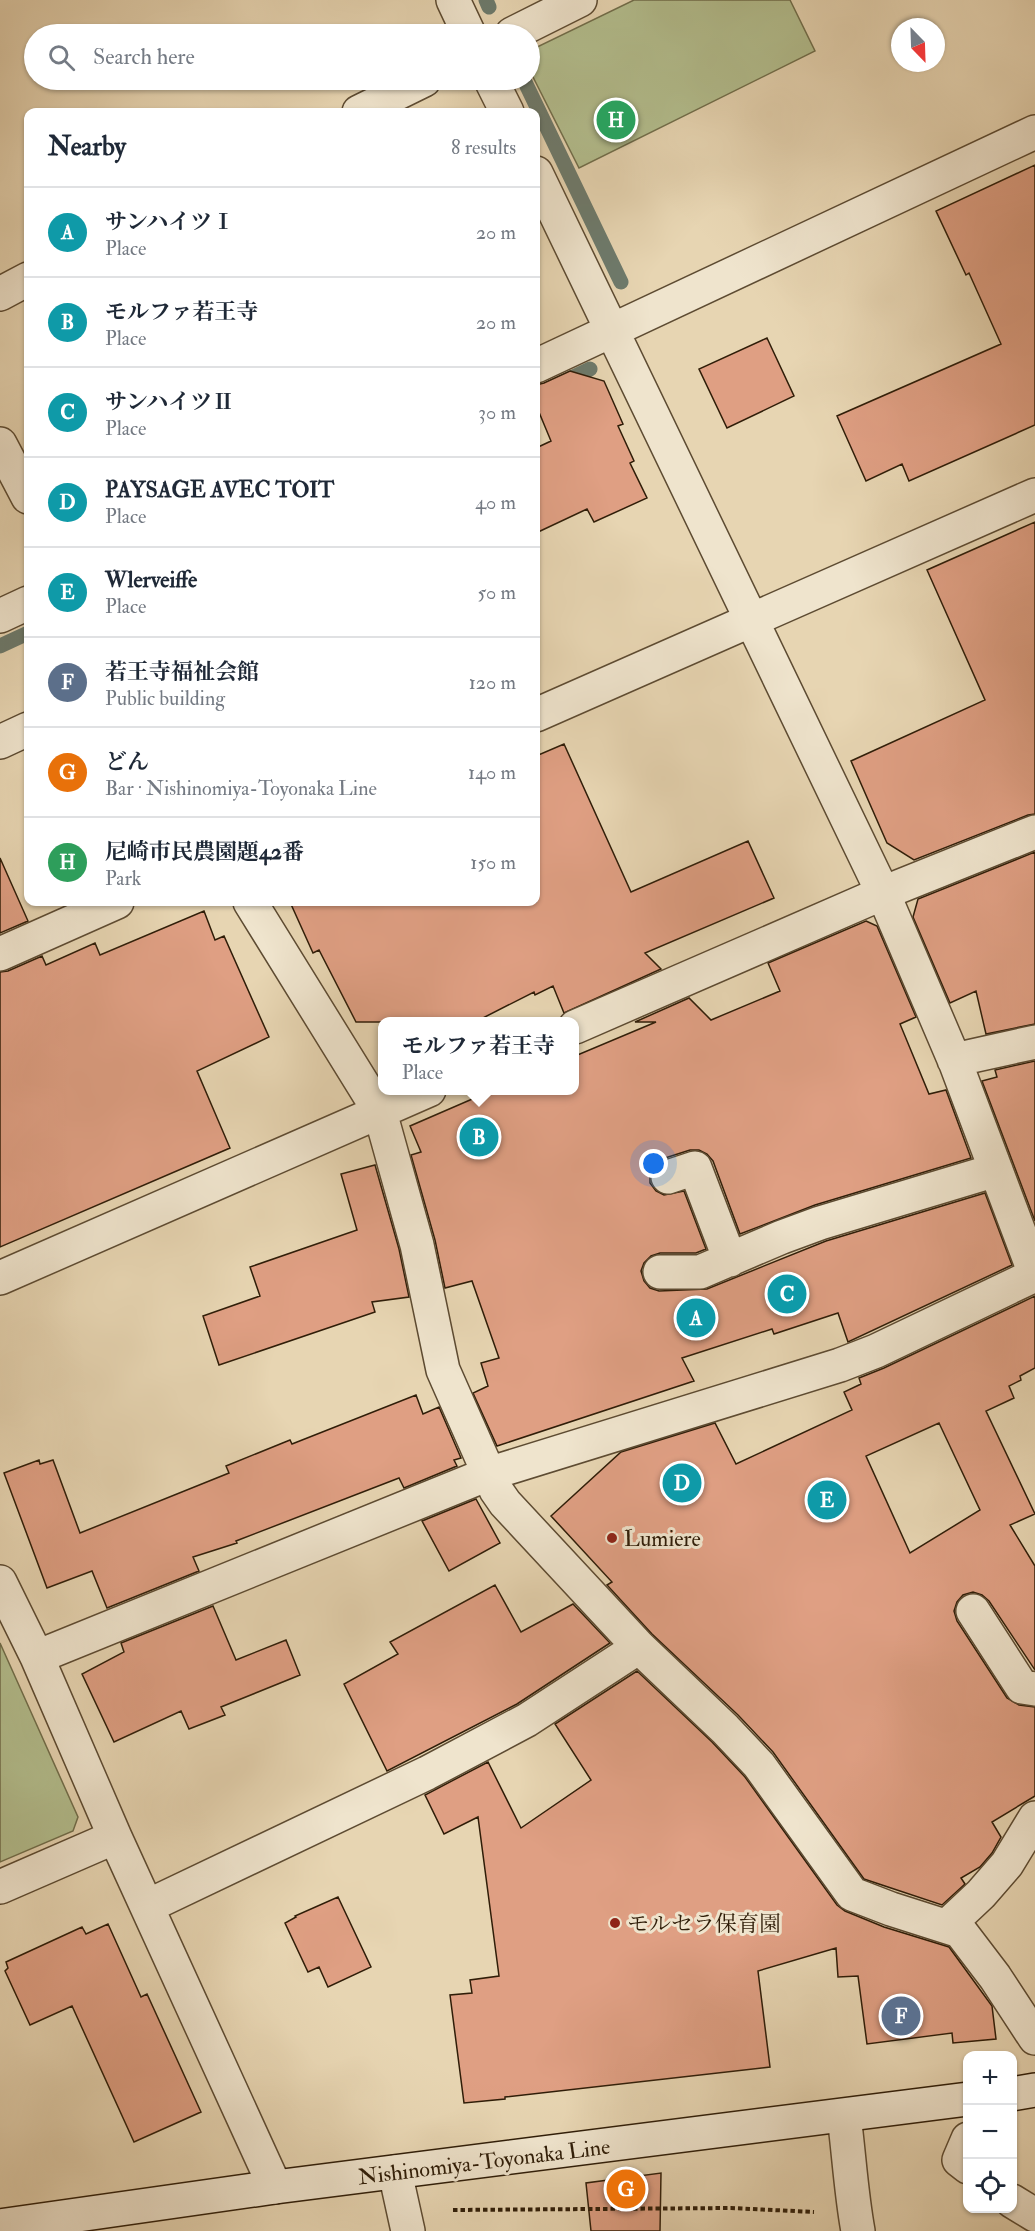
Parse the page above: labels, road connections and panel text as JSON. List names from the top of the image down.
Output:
{
  "streets": {
    "street": ["Nishinomiya-Toyonaka Line"]
  },
  "places": ["Lumiere", "モルセラ保育園"],
  "north": "bottom right",
  "page": {
    "search": "Search here",
    "pins": [
      "H",
      "B",
      "C",
      "A",
      "D",
      "E",
      "F",
      "G"
    ],
    "heading": ["Nearby", "8 results"],
    "list": [
      {
        "mark": "A",
        "name": "サンハイツⅠ",
        "note": "Place",
        "value": "20 m"
      },
      {
        "mark": "B",
        "name": "モルファ若王寺",
        "note": "Place",
        "value": "20 m"
      },
      {
        "mark": "C",
        "name": "サンハイツⅡ",
        "note": "Place",
        "value": "30 m"
      },
      {
        "mark": "D",
        "name": "PAYSAGE AVEC TOIT",
        "note": "Place",
        "value": "40 m"
      },
      {
        "mark": "E",
        "name": "Wlerveiffe",
        "note": "Place",
        "value": "50 m"
      },
      {
        "mark": "F",
        "name": "若王寺福祉会館",
        "note": "Public building",
        "value": "120 m"
      },
      {
        "mark": "G",
        "name": "どん",
        "note": "Bar · Nishinomiya-Toyonaka Line",
        "value": "140 m"
      },
      {
        "mark": "H",
        "name": "尼崎市民農園題42番",
        "note": "Park",
        "value": "150 m"
      }
    ],
    "popup": ["モルファ若王寺", "Place"],
    "map_buttons": ["+", "−"]
  }
}
